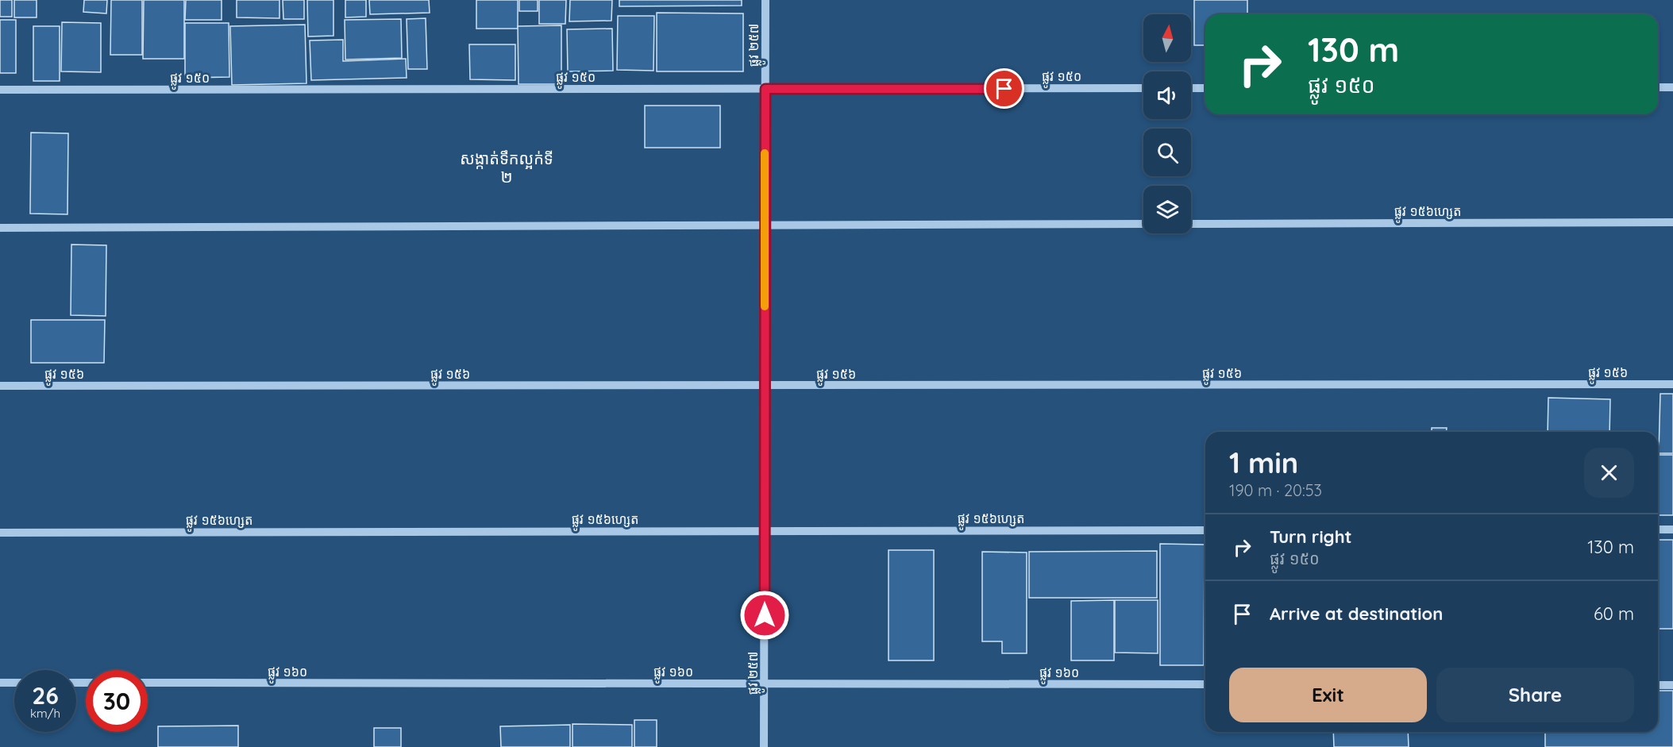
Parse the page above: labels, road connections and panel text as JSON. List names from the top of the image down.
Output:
{
  "streets": {
    "street": [
      "ផ្លូវ ២៥៧",
      "ផ្លូវ ១៥០",
      "ផ្លូវ ១៥៦ហ្សេត",
      "ផ្លូវ ១៥៦",
      "ផ្លូវ ១៦០"
    ]
  },
  "crossings": [
    ["ផ្លូវ ២៥៧", "ផ្លូវ ១៥០"],
    ["ផ្លូវ ២៥៧", "ផ្លូវ ១៥៦ហ្សេត"],
    ["ផ្លូវ ២៥៧", "ផ្លូវ ១៥៦"],
    ["ផ្លូវ ២៥៧", "ផ្លូវ ១៦០"]
  ],
  "districts": ["សង្កាត់ទឹកល្អក់ទី ២"],
  "north": "top",
  "page": {
    "turn": ["130 m", "ផ្លូវ ១៥០"],
    "heading": ["1 min", "190 m · 20:53"],
    "list": [
      {
        "name": "Turn right",
        "note": "ផ្លូវ ១៥០",
        "value": "130 m"
      },
      {
        "name": "Arrive at destination",
        "value": "60 m"
      }
    ],
    "buttons": ["Exit", "Share"],
    "speed": "26 km/h",
    "limit": "30"
  }
}
